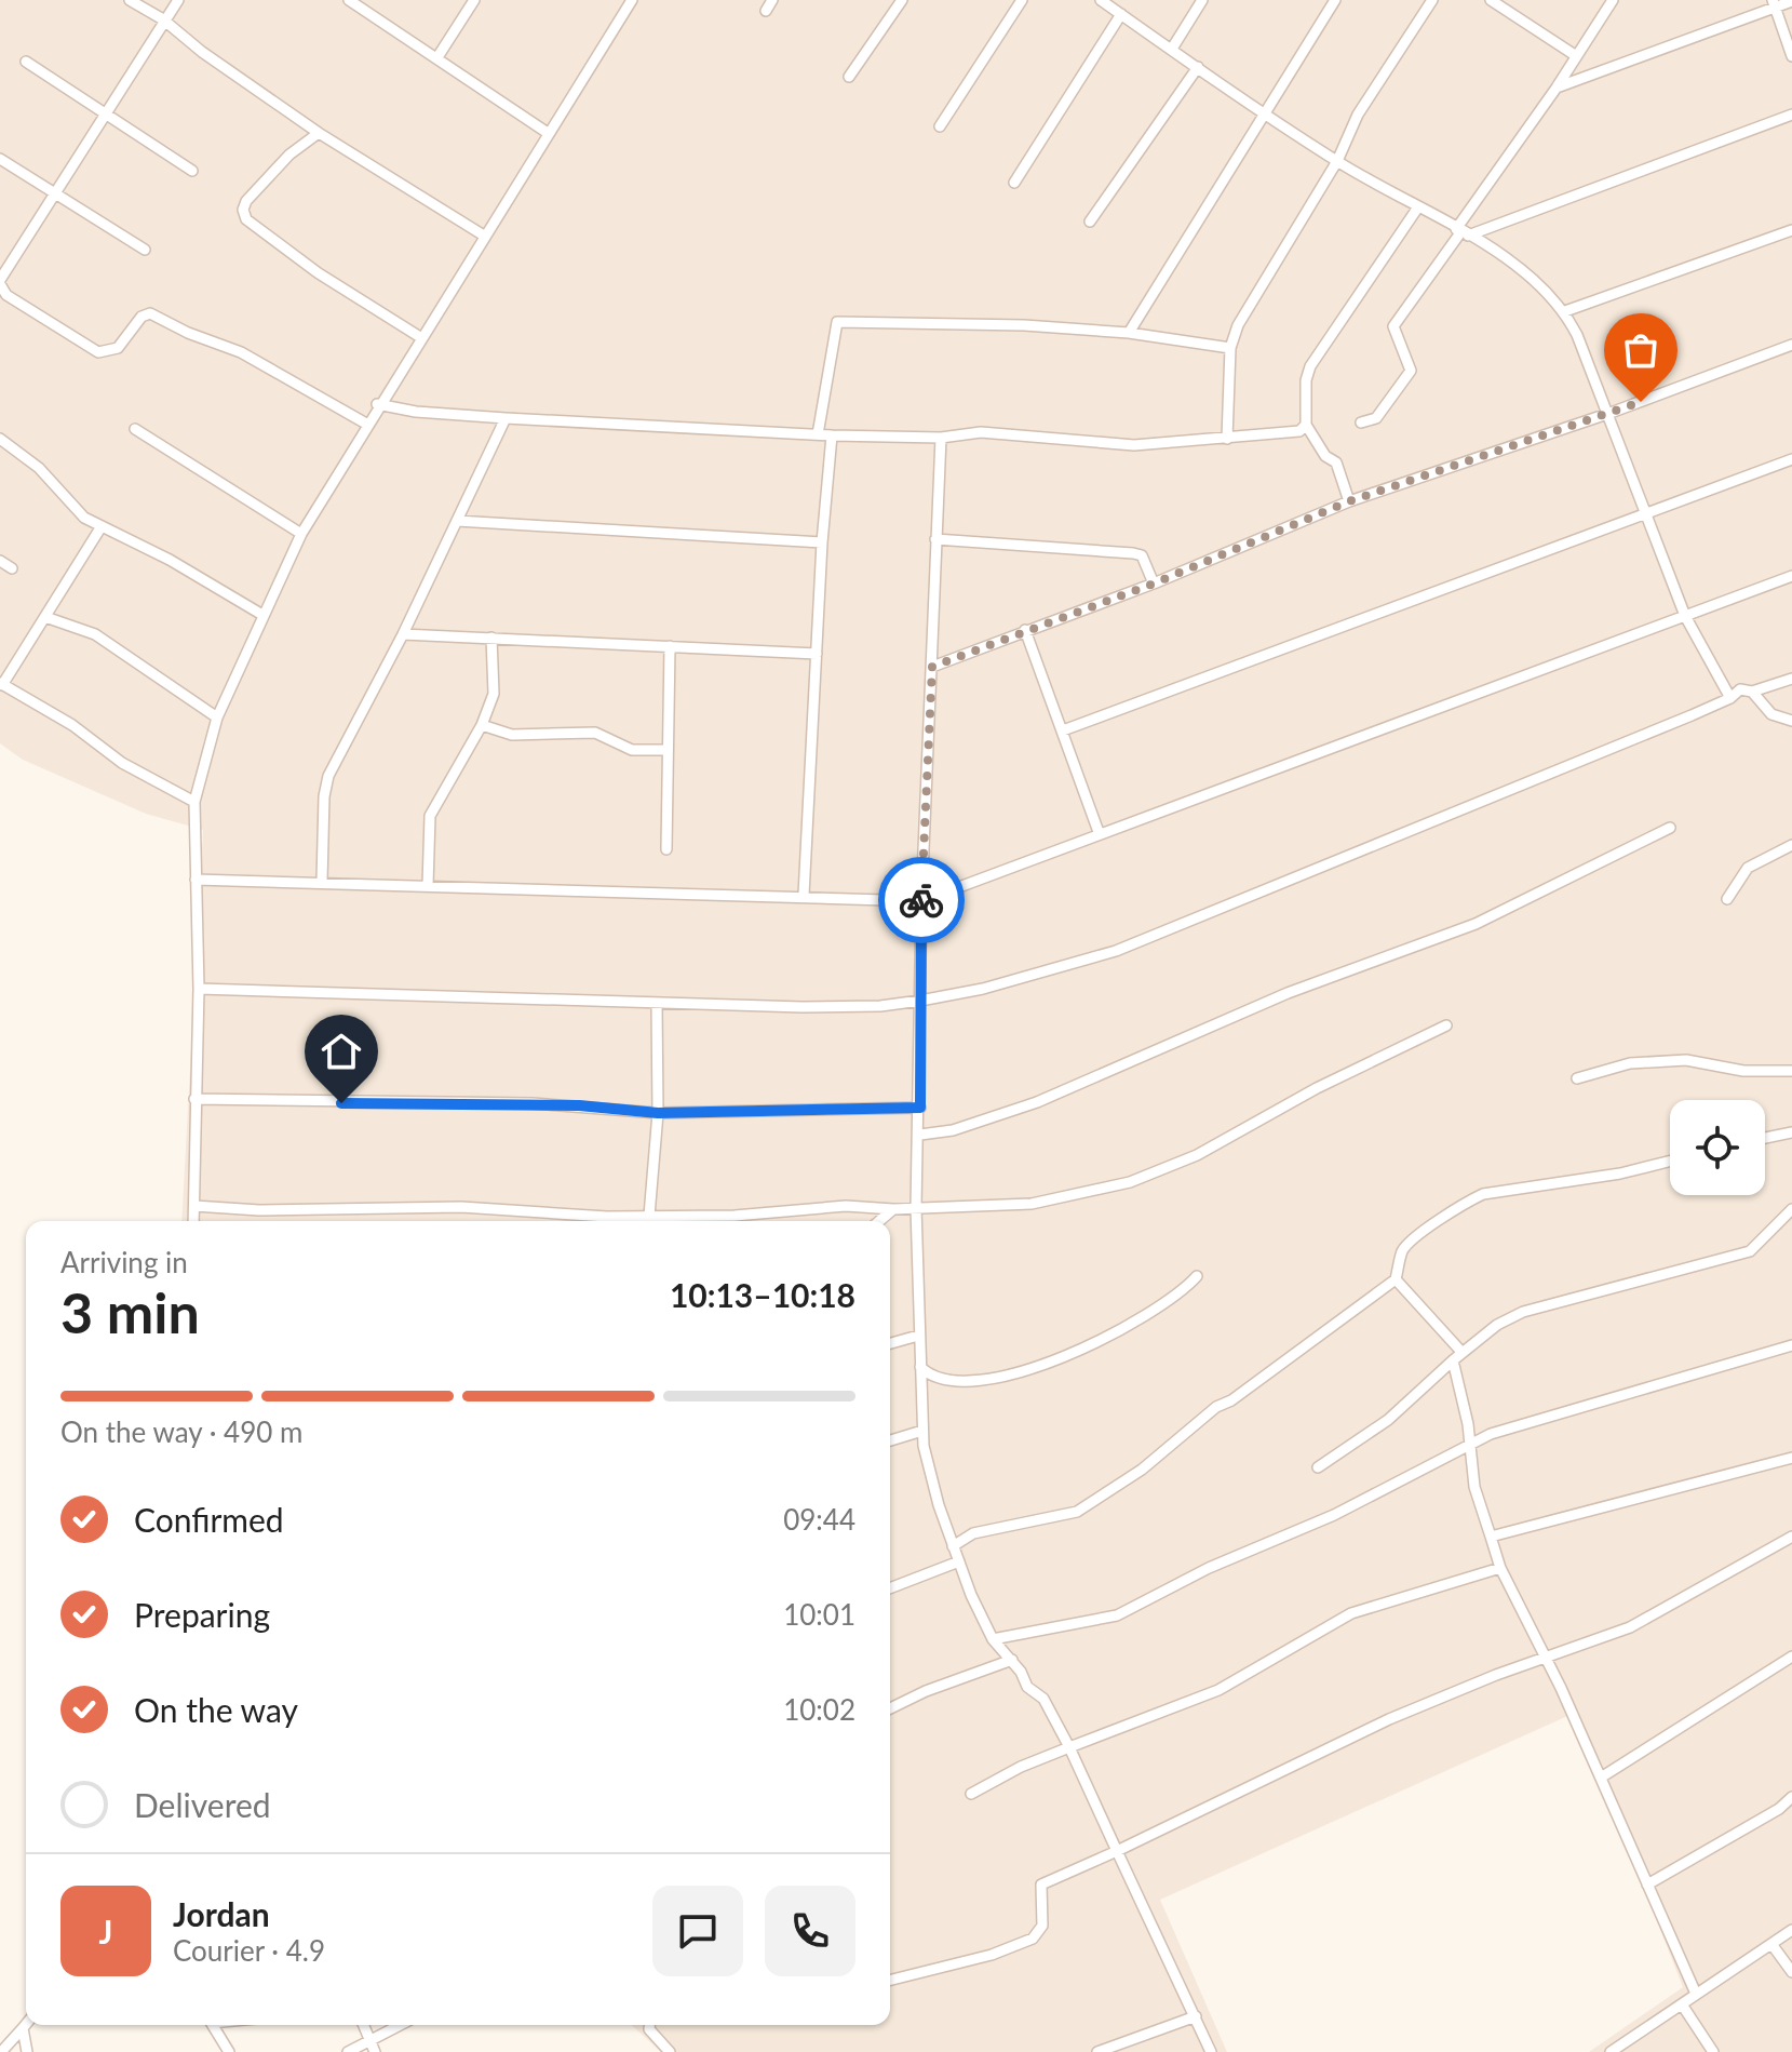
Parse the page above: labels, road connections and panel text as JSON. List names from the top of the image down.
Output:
{
  "page": {
    "heading": ["3 min", "Arriving in", "10:13–10:18"],
    "panel": ["Jordan", "Courier · 4.9"],
    "bar": "On the way · 490 m",
    "list": [
      ["Confirmed", "09:44"],
      ["Preparing", "10:01"],
      ["On the way", "10:02"],
      "Delivered"
    ],
    "round": "J"
  }
}
